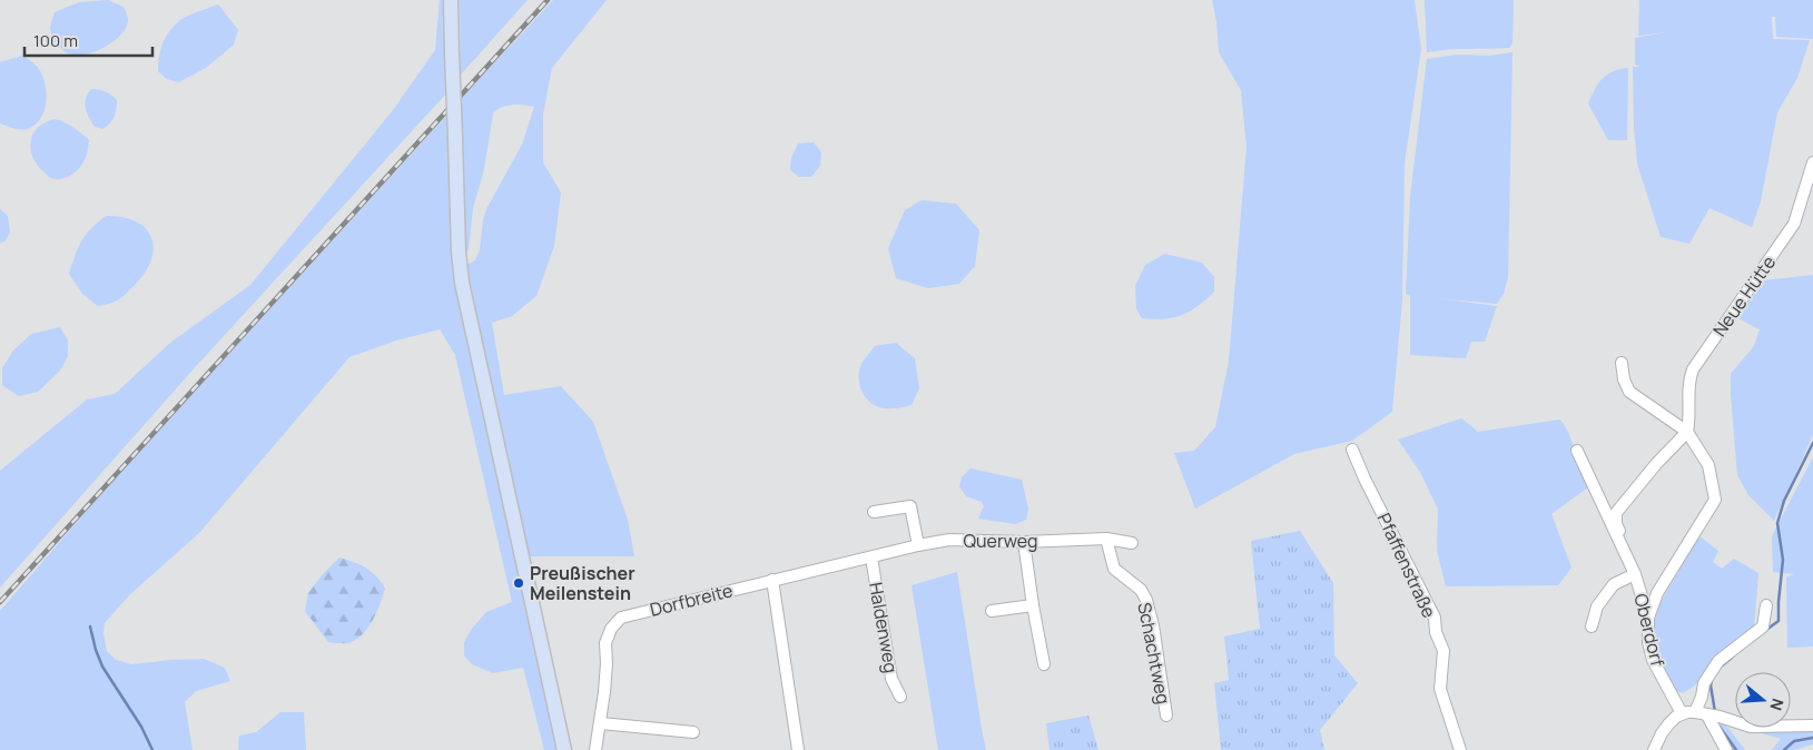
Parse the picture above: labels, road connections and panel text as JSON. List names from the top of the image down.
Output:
{
  "streets": {
    "street": [
      "Neue Hütte",
      "Querweg",
      "Pfaffenstraße",
      "Dorfbreite",
      "Haldenweg",
      "Oberdorf",
      "Schachtweg"
    ]
  },
  "crossings": [
    ["Querweg", "Dorfbreite"],
    ["Querweg", "Haldenweg"],
    ["Querweg", "Schachtweg"],
    ["Dorfbreite", "Haldenweg"]
  ],
  "places": ["Preußischer Meilenstein"],
  "scale_bar": "100 m",
  "north": "right"
}
